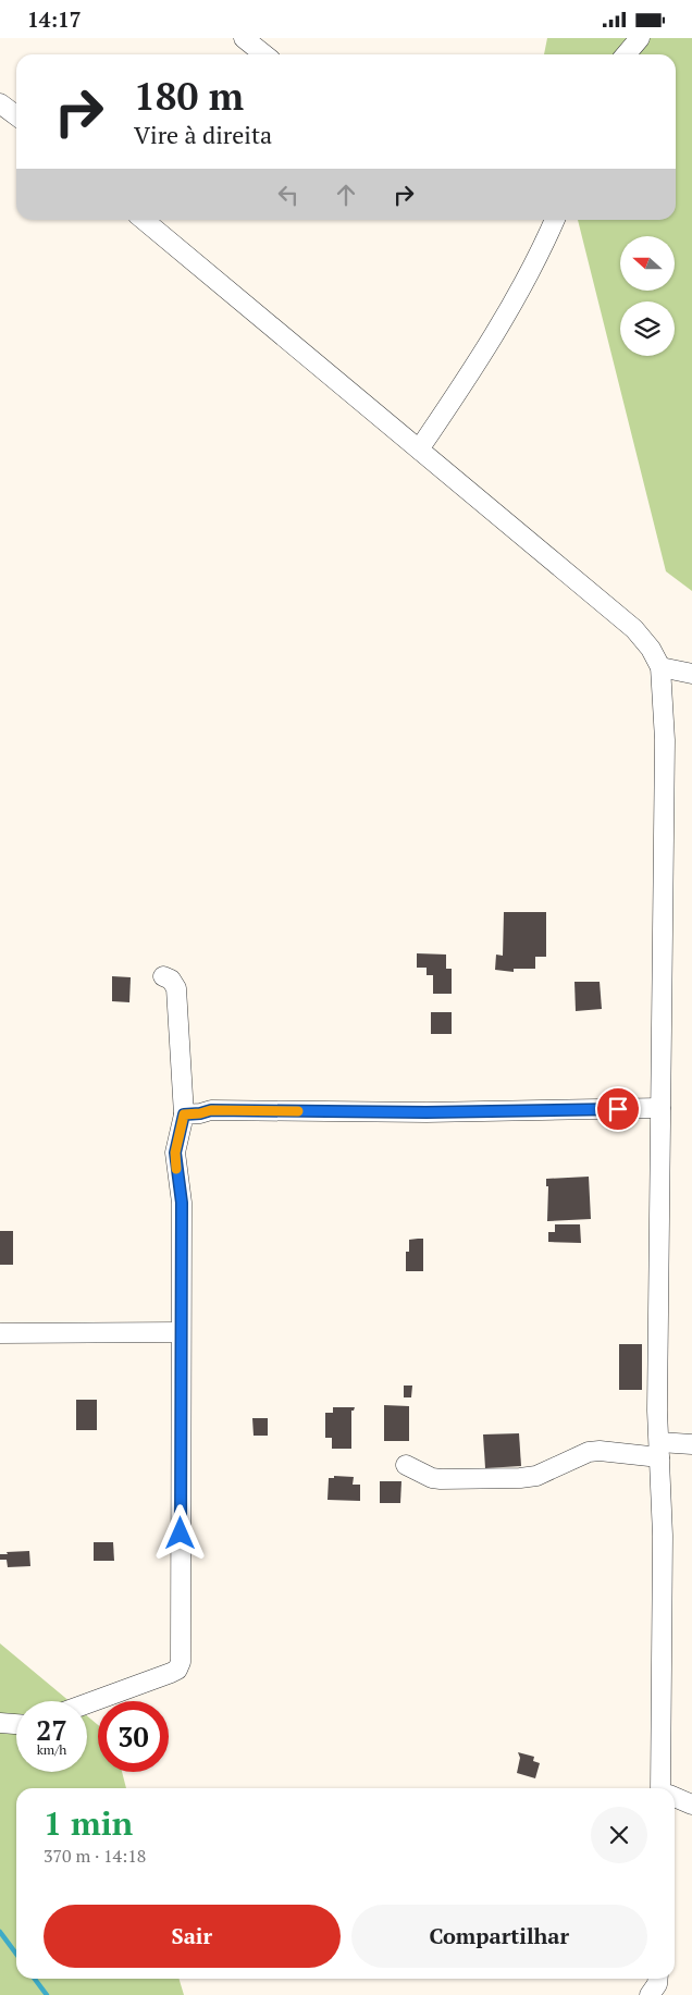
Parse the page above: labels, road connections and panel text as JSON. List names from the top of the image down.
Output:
{
  "north": "left",
  "page": {
    "status": "14:17",
    "turn": ["180 m", "Vire à direita"],
    "speed": "27 km/h",
    "limit": "30",
    "heading": ["1 min", "370 m · 14:18"],
    "buttons": ["Sair", "Compartilhar"]
  }
}
